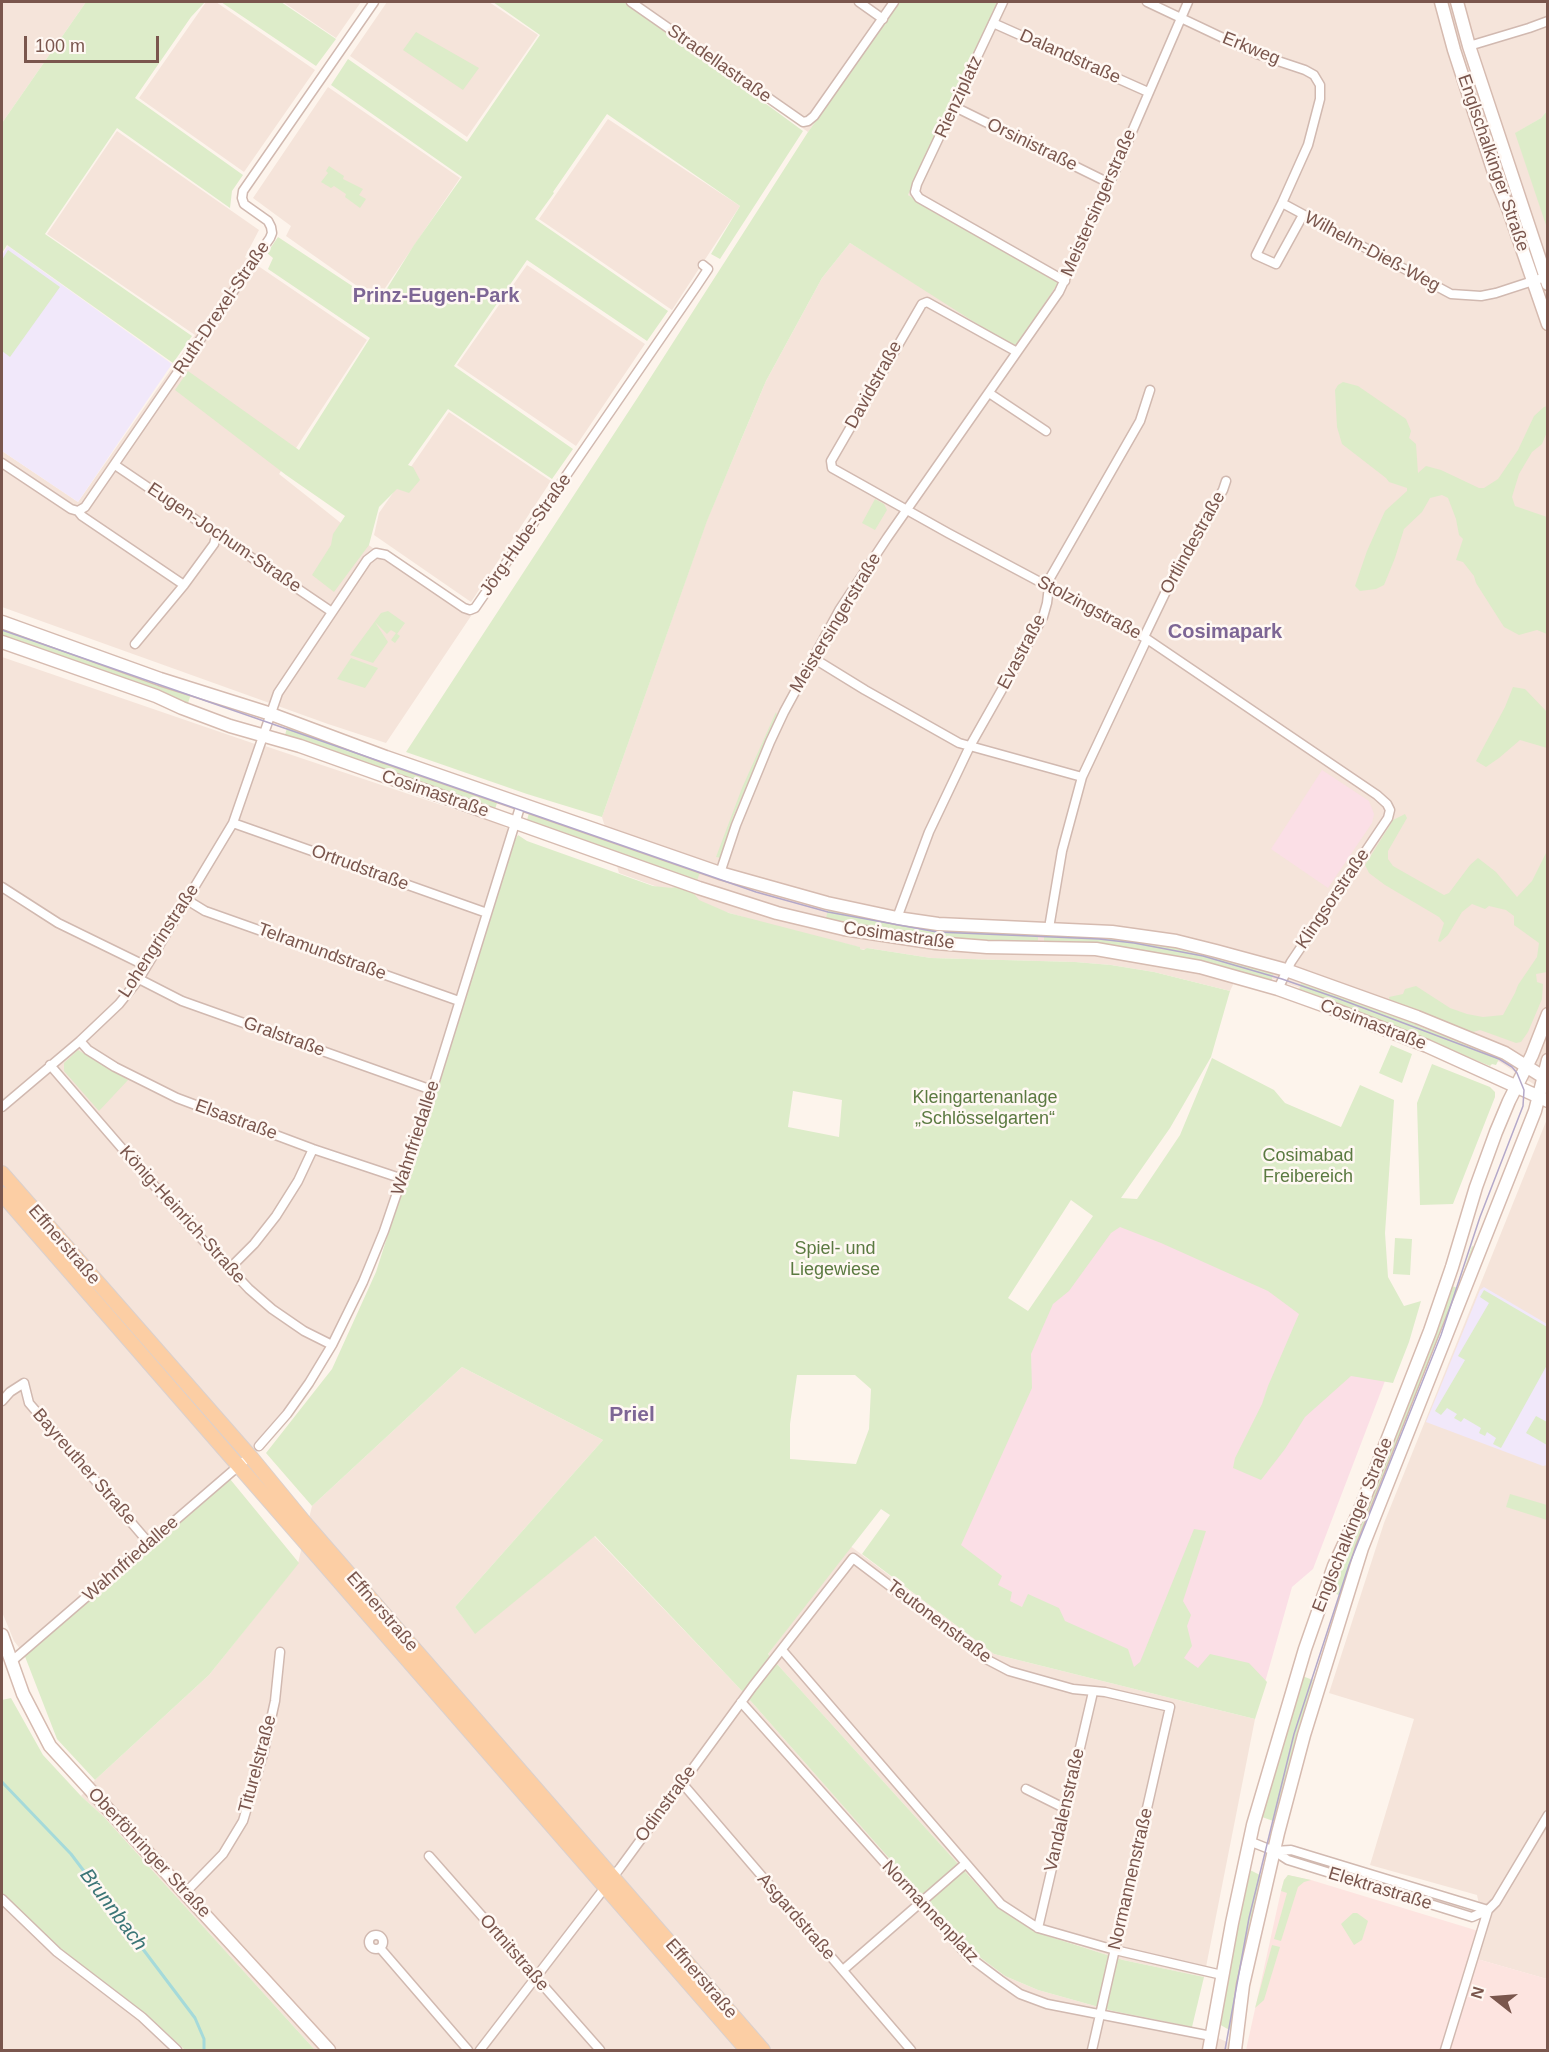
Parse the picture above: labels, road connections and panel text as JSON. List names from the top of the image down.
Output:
{
  "streets": {
    "main road": [
      "Englschalkinger Straße",
      "Cosimastraße",
      "Effnerstraße",
      "Oberföhringer Straße"
    ],
    "street": [
      "Erkweg",
      "Dalandstraße",
      "Stradellastraße",
      "Rienziplatz",
      "Orsinistraße",
      "Meistersingerstraße",
      "Wilhelm-Dieß-Weg",
      "Ruth-Drexel-Straße",
      "Davidstraße",
      "Jörg-Hube-Straße",
      "Eugen-Jochum-Straße",
      "Ortlindestraße",
      "Stolzingstraße",
      "Evastraße",
      "Ortrudstraße",
      "Klingsorstraße",
      "Lohengrinstraße",
      "Telramundstraße",
      "Gralstraße",
      "Elsastraße",
      "Wahnfriedallee",
      "König-Heinrich-Straße",
      "Bayreuther Straße",
      "Teutonenstraße",
      "Titurelstraße",
      "Odinstraße",
      "Vandalenstraße",
      "Normannenstraße",
      "Elektrastraße",
      "Normannenplatz",
      "Asgardstraße",
      "Ortnitstraße"
    ]
  },
  "crossings": [
    ["Erkweg", "Meistersingerstraße"],
    ["Erkweg", "Wilhelm-Dieß-Weg"],
    ["Dalandstraße", "Rienziplatz"],
    ["Dalandstraße", "Meistersingerstraße"],
    ["Rienziplatz", "Orsinistraße"],
    ["Rienziplatz", "Meistersingerstraße"],
    ["Orsinistraße", "Meistersingerstraße"],
    ["Englschalkinger Straße", "Wilhelm-Dieß-Weg"],
    ["Englschalkinger Straße", "Cosimastraße"],
    ["Englschalkinger Straße", "Elektrastraße"],
    ["Englschalkinger Straße", "Normannenplatz"],
    ["Meistersingerstraße", "Davidstraße"],
    ["Meistersingerstraße", "Stolzingstraße"],
    ["Meistersingerstraße", "Cosimastraße"],
    ["Ruth-Drexel-Straße", "Eugen-Jochum-Straße"],
    ["Davidstraße", "Stolzingstraße"],
    ["Jörg-Hube-Straße", "Eugen-Jochum-Straße"],
    ["Jörg-Hube-Straße", "Cosimastraße"],
    ["Ortlindestraße", "Stolzingstraße"],
    ["Ortlindestraße", "Cosimastraße"],
    ["Stolzingstraße", "Evastraße"],
    ["Stolzingstraße", "Klingsorstraße"],
    ["Evastraße", "Cosimastraße"],
    ["Cosimastraße", "Klingsorstraße"],
    ["Cosimastraße", "Lohengrinstraße"],
    ["Cosimastraße", "Wahnfriedallee"],
    ["Ortrudstraße", "Lohengrinstraße"],
    ["Ortrudstraße", "Wahnfriedallee"],
    ["Lohengrinstraße", "Telramundstraße"],
    ["Lohengrinstraße", "Gralstraße"],
    ["Lohengrinstraße", "Elsastraße"],
    ["Lohengrinstraße", "König-Heinrich-Straße"],
    ["Telramundstraße", "Wahnfriedallee"],
    ["Gralstraße", "Wahnfriedallee"],
    ["Elsastraße", "Wahnfriedallee"],
    ["Wahnfriedallee", "König-Heinrich-Straße"],
    ["Wahnfriedallee", "Effnerstraße"],
    ["Wahnfriedallee", "Bayreuther Straße"],
    ["Wahnfriedallee", "Oberföhringer Straße"],
    ["Effnerstraße", "Odinstraße"],
    ["Teutonenstraße", "Odinstraße"],
    ["Teutonenstraße", "Vandalenstraße"],
    ["Teutonenstraße", "Normannenstraße"],
    ["Titurelstraße", "Oberföhringer Straße"],
    ["Odinstraße", "Normannenplatz"],
    ["Odinstraße", "Asgardstraße"],
    ["Odinstraße", "Ortnitstraße"],
    ["Normannenstraße", "Normannenplatz"]
  ],
  "districts": ["Prinz-Eugen-Park", "Cosimapark", "Priel"],
  "water": ["Brunnbach"],
  "parks": ["Kleingartenanlage „Schlösselgarten“", "Cosimabad Freibereich", "Spiel- und Liegewiese"],
  "scale_bar": "100 m",
  "north": "left"
}
